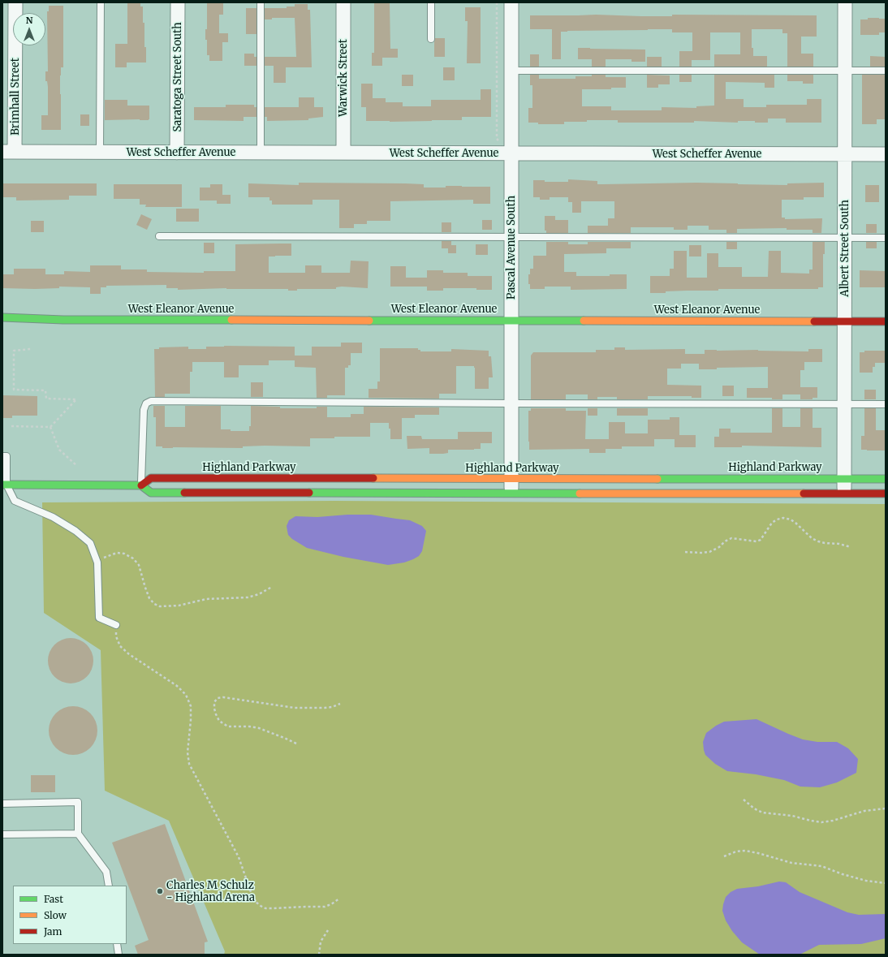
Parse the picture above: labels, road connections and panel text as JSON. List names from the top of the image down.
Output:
{
  "streets": {
    "street": [
      "Saratoga Street South",
      "Warwick Street",
      "Brimhall Street",
      "West Scheffer Avenue",
      "Pascal Avenue South",
      "Albert Street South",
      "West Eleanor Avenue",
      "Highland Parkway"
    ]
  },
  "crossings": [
    ["Saratoga Street South", "West Scheffer Avenue"],
    ["Warwick Street", "West Scheffer Avenue"],
    ["Brimhall Street", "West Scheffer Avenue"],
    ["West Scheffer Avenue", "Pascal Avenue South"],
    ["West Scheffer Avenue", "Albert Street South"],
    ["Pascal Avenue South", "West Eleanor Avenue"],
    ["Pascal Avenue South", "Highland Parkway"],
    ["Albert Street South", "West Eleanor Avenue"],
    ["Albert Street South", "Highland Parkway"]
  ],
  "places": ["Charles M Schulz - Highland Arena"],
  "legend": ["Fast", "Slow", "Jam"],
  "north": "top"
}
